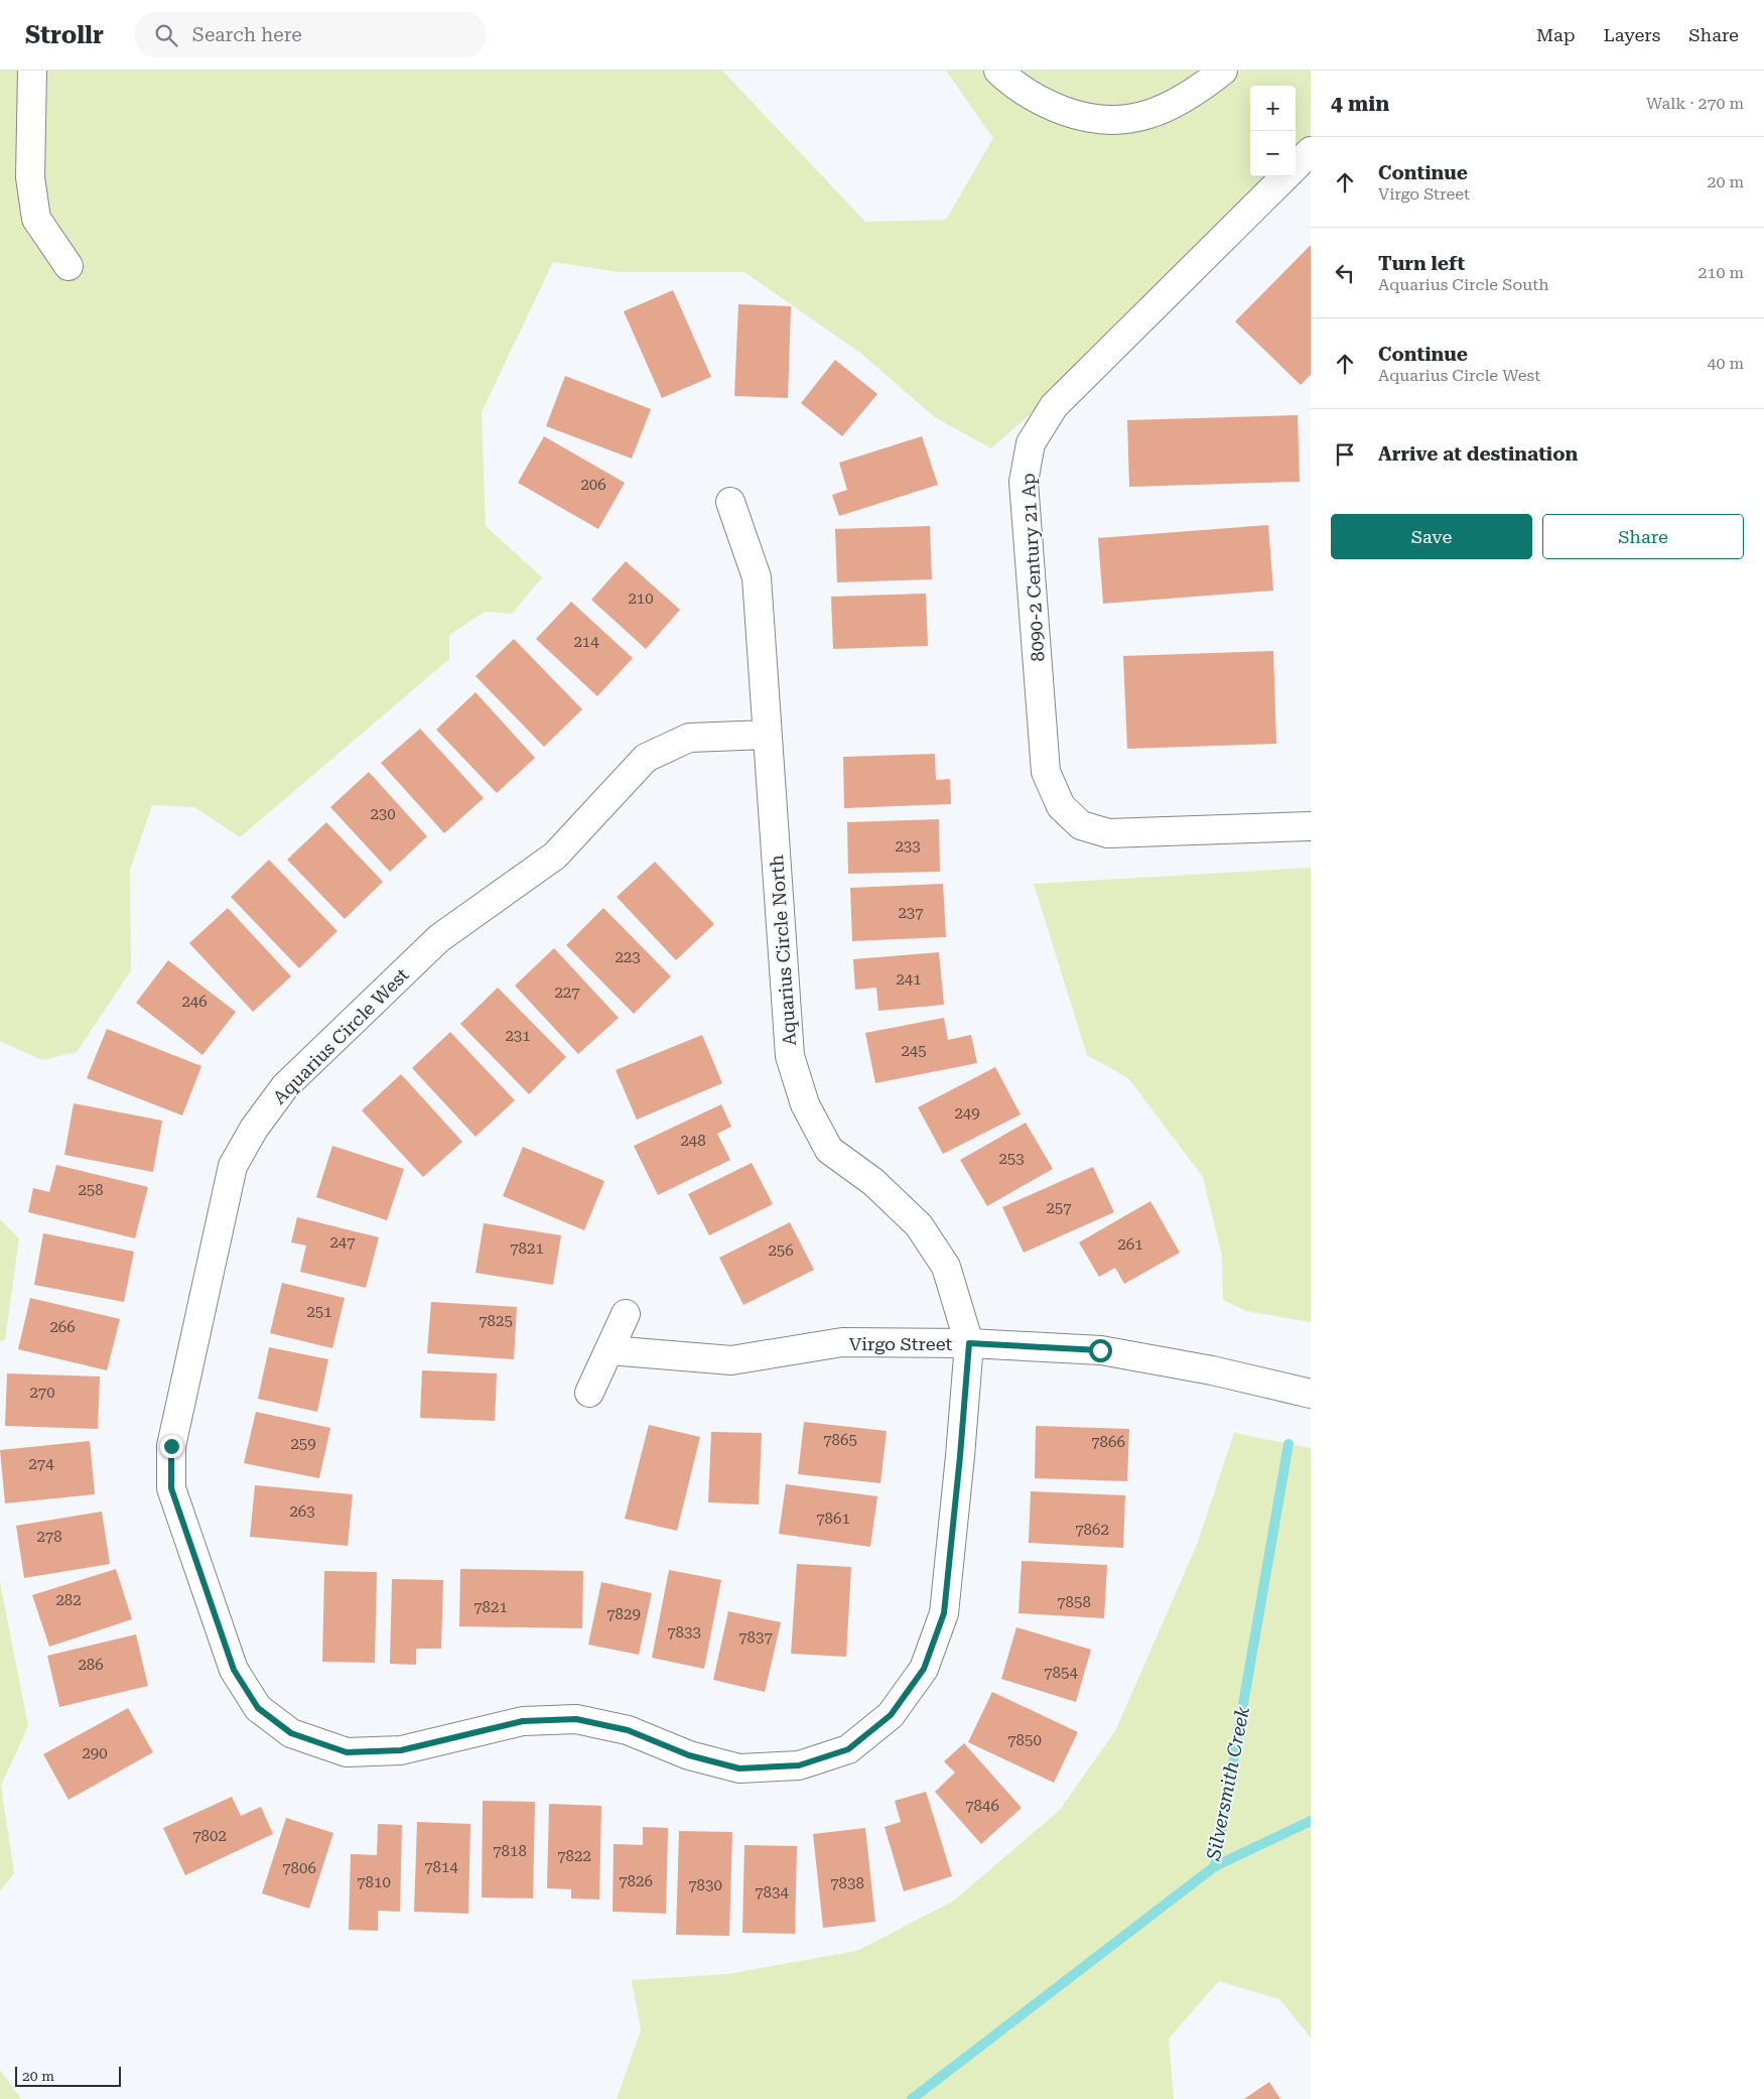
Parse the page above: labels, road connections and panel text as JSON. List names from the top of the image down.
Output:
{
  "streets": {
    "street": [
      "8090-2 Century 21 Ap",
      "Aquarius Circle North",
      "Aquarius Circle West",
      "Virgo Street"
    ]
  },
  "crossings": [
    ["Aquarius Circle North", "Aquarius Circle West"],
    ["Aquarius Circle North", "Virgo Street"],
    ["Aquarius Circle West", "Virgo Street"]
  ],
  "water": ["Silversmith Creek"],
  "house_numbers": [
    "206",
    "210",
    "214",
    "230",
    "233",
    "237",
    "223",
    "241",
    "227",
    "246",
    "231",
    "245",
    "249",
    "248",
    "253",
    "258",
    "257",
    "247",
    "261",
    "7821",
    "256",
    "251",
    "7825",
    "266",
    "270",
    "7865",
    "7866",
    "259",
    "274",
    "263",
    "7861",
    "7862",
    "278",
    "282",
    "7858",
    "7821",
    "7829",
    "7833",
    "7837",
    "286",
    "7854",
    "7850",
    "290",
    "7846",
    "7802",
    "7818",
    "7822",
    "7814",
    "7806",
    "7826",
    "7810",
    "7838",
    "7830",
    "7834"
  ],
  "scale_bar": "20 m",
  "page": {
    "header": "Strollr",
    "search": "Search here",
    "nav": ["Map", "Layers", "Share"],
    "heading": ["4 min", "Walk · 270 m"],
    "map_buttons": ["+", "−"],
    "list": [
      ["Continue", "Virgo Street", "20 m"],
      ["Turn left", "Aquarius Circle South", "210 m"],
      ["Continue", "Aquarius Circle West", "40 m"],
      "Arrive at destination"
    ],
    "buttons": ["Save", "Share"],
    "scale": "20 m"
  }
}
